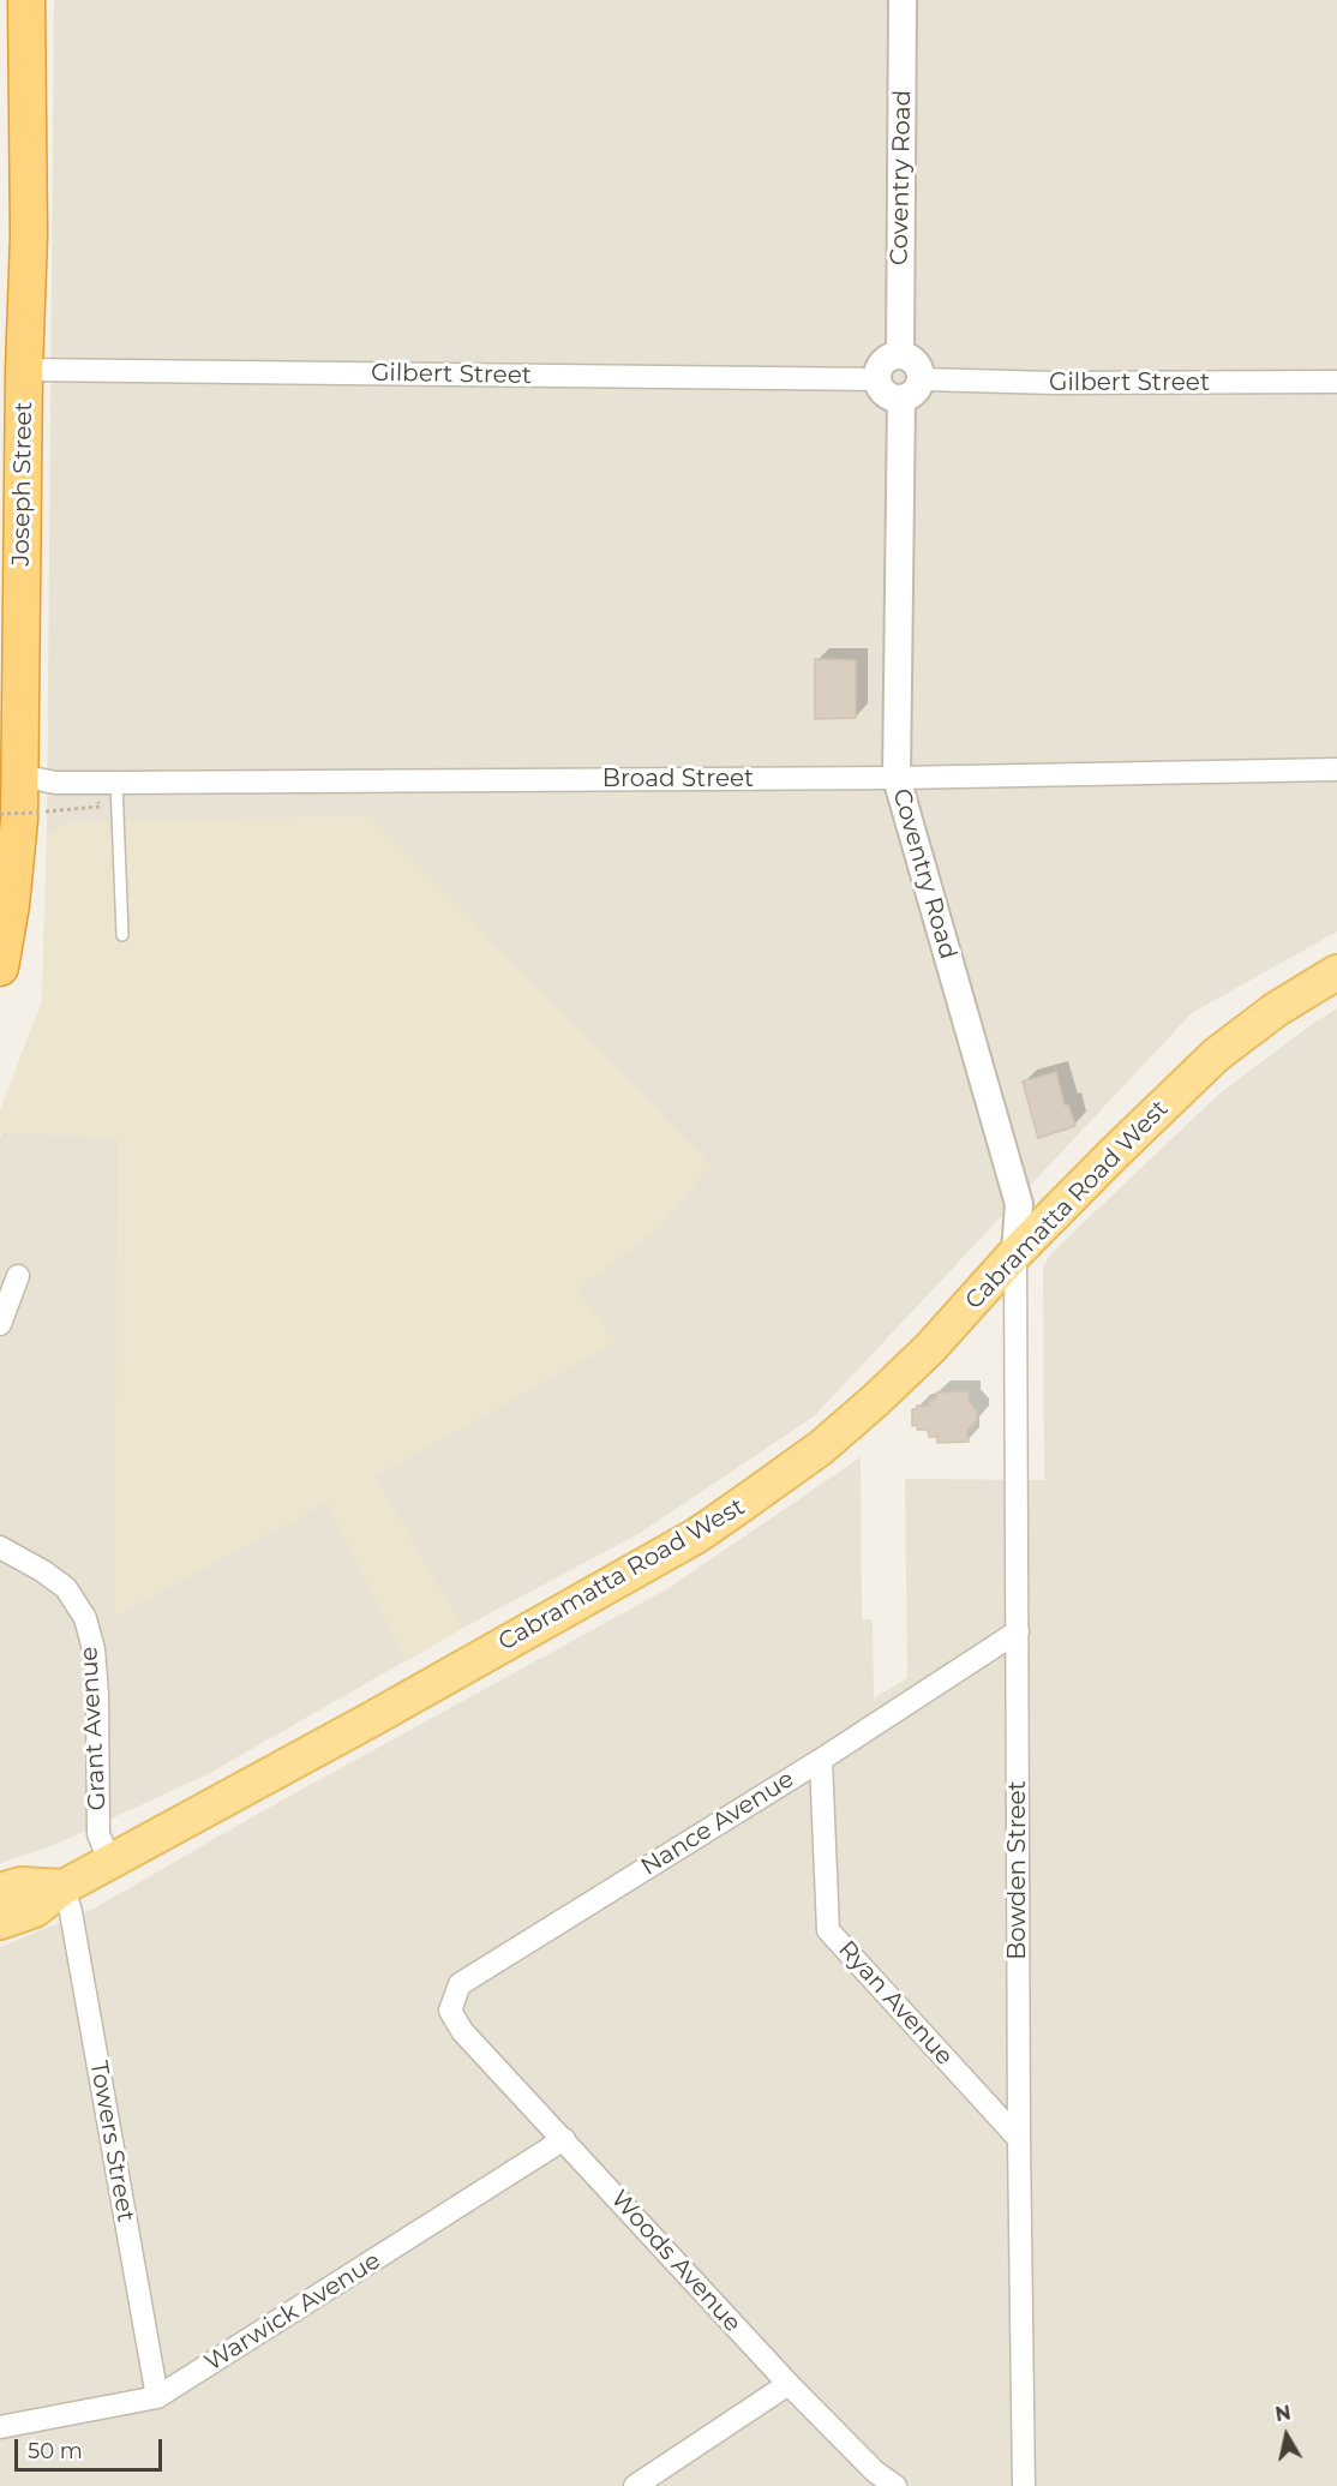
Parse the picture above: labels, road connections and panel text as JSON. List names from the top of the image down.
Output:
{
  "streets": {
    "highway": ["Joseph Street"],
    "main road": ["Cabramatta Road West"],
    "street": [
      "Coventry Road",
      "Gilbert Street",
      "Broad Street",
      "Grant Avenue",
      "Nance Avenue",
      "Bowden Street",
      "Ryan Avenue",
      "Towers Street",
      "Woods Avenue",
      "Warwick Avenue"
    ]
  },
  "crossings": [
    ["Coventry Road", "Gilbert Street"],
    ["Coventry Road", "Broad Street"],
    ["Coventry Road", "Cabramatta Road West"],
    ["Coventry Road", "Bowden Street"],
    ["Gilbert Street", "Joseph Street"],
    ["Joseph Street", "Broad Street"],
    ["Cabramatta Road West", "Grant Avenue"],
    ["Cabramatta Road West", "Bowden Street"],
    ["Cabramatta Road West", "Towers Street"],
    ["Nance Avenue", "Bowden Street"],
    ["Nance Avenue", "Ryan Avenue"],
    ["Nance Avenue", "Woods Avenue"],
    ["Bowden Street", "Ryan Avenue"],
    ["Towers Street", "Warwick Avenue"],
    ["Woods Avenue", "Warwick Avenue"]
  ],
  "scale_bar": "50 m",
  "north": "top"
}
